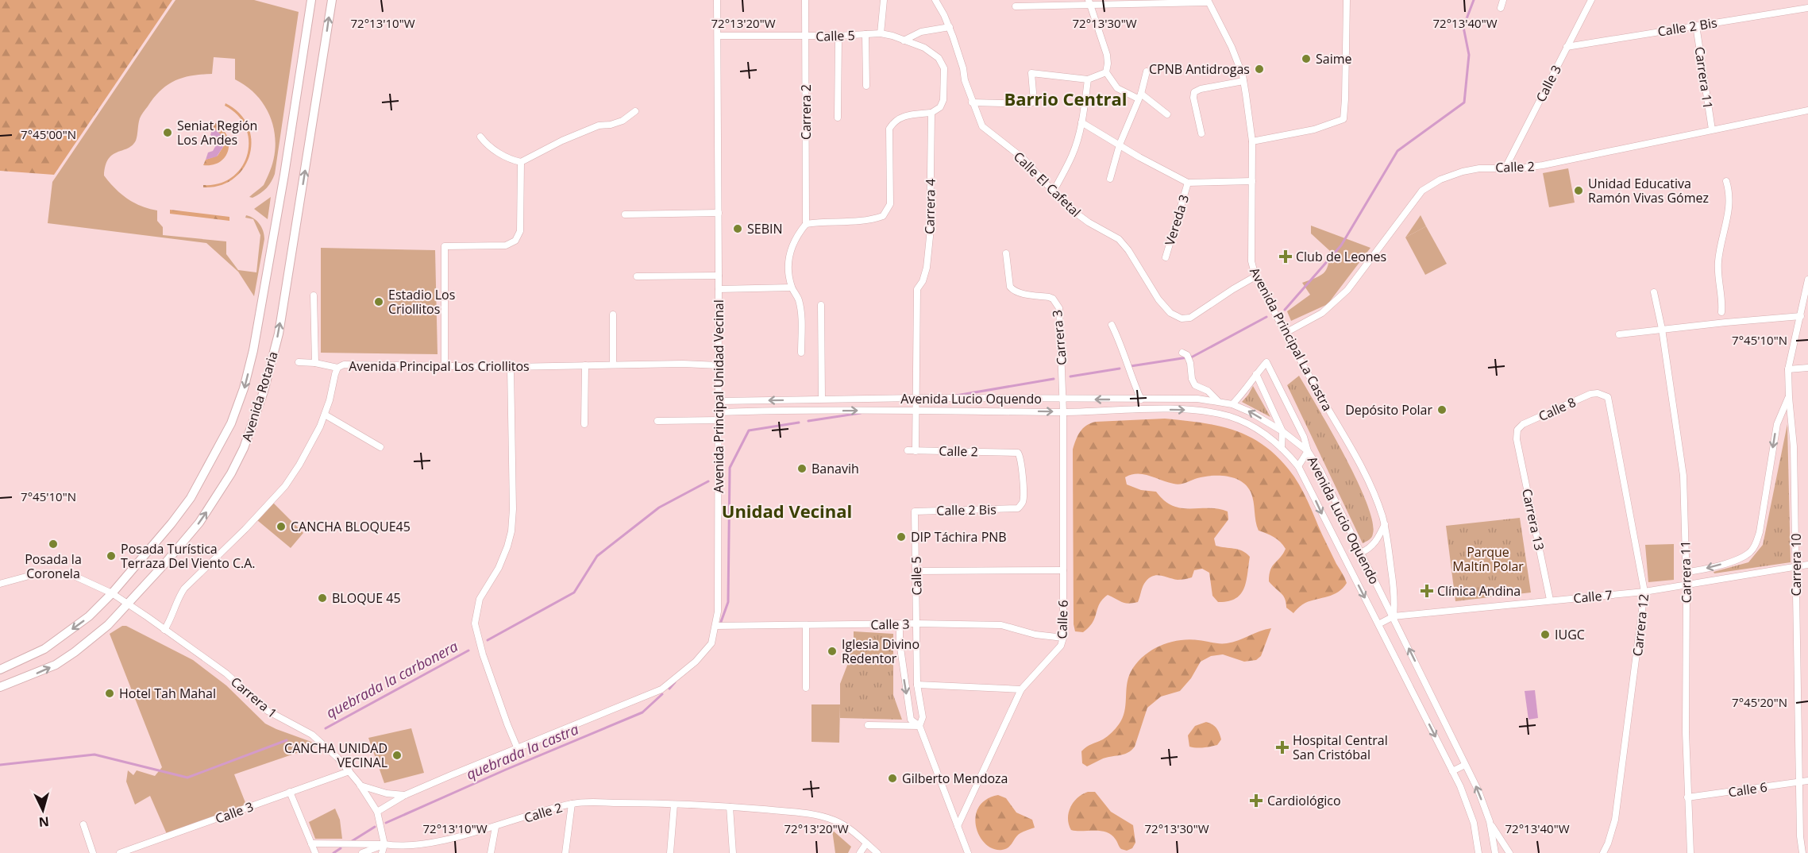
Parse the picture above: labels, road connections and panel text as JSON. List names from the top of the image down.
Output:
{
  "streets": {
    "main road": ["Avenida Rotaria"],
    "street": [
      "Calle 2 Bis",
      "Calle 5",
      "Carrera 11",
      "Calle 3",
      "Carrera 2",
      "Calle 2",
      "Calle El Cafetal",
      "Carrera 4",
      "Vereda 3",
      "Carrera 3",
      "Avenida Principal La Castra",
      "Avenida Principal Los Criollitos",
      "Avenida Principal Unidad Vecinal",
      "Avenida Lucio Oquendo",
      "Calle 8",
      "Carrera 13",
      "Carrera 10",
      "Calle 7",
      "Calle 6",
      "Carrera 12",
      "Carrera 1"
    ]
  },
  "crossings": [
    ["Calle 2 Bis", "Calle 5"],
    ["Calle 2 Bis", "Carrera 11"],
    ["Calle 2 Bis", "Calle 3"],
    ["Calle 2 Bis", "Calle 2"],
    ["Calle 5", "Calle 3"],
    ["Calle 5", "Carrera 2"],
    ["Calle 5", "Avenida Principal Unidad Vecinal"],
    ["Calle 5", "Calle 6"],
    ["Carrera 11", "Calle 2"],
    ["Carrera 11", "Calle 7"],
    ["Carrera 11", "Calle 6"],
    ["Calle 3", "Calle 2"],
    ["Calle 3", "Avenida Principal Unidad Vecinal"],
    ["Calle 3", "Calle 6"],
    ["Calle 3", "Carrera 1"],
    ["Calle 2", "Avenida Principal La Castra"],
    ["Calle 2", "Carrera 1"],
    ["Calle El Cafetal", "Avenida Principal La Castra"],
    ["Carrera 4", "Avenida Lucio Oquendo"],
    ["Carrera 3", "Avenida Lucio Oquendo"],
    ["Avenida Principal La Castra", "Avenida Lucio Oquendo"],
    ["Avenida Principal La Castra", "Calle 7"],
    ["Avenida Principal Los Criollitos", "Avenida Principal Unidad Vecinal"],
    ["Avenida Principal Los Criollitos", "Carrera 1"],
    ["Avenida Rotaria", "Carrera 1"],
    ["Avenida Principal Unidad Vecinal", "Avenida Lucio Oquendo"],
    ["Avenida Principal Unidad Vecinal", "Carrera 1"],
    ["Avenida Lucio Oquendo", "Calle 7"],
    ["Avenida Lucio Oquendo", "Calle 6"],
    ["Calle 8", "Carrera 13"],
    ["Calle 8", "Carrera 12"],
    ["Carrera 13", "Calle 7"],
    ["Carrera 10", "Calle 7"],
    ["Carrera 10", "Calle 6"],
    ["Calle 7", "Carrera 12"]
  ],
  "districts": ["Barrio Central", "Unidad Vecinal"],
  "water": ["quebrada la carbonera", "quebrada la castra"],
  "parks": ["Parque Maltín Polar"],
  "places": {
    "other": [
      "Saime",
      "CPNB Antidrogas",
      "Seniat Región Los Andes",
      "Unidad Educativa Ramón Vivas Gómez",
      "SEBIN",
      "Estadio Los Criollitos",
      "Depósito Polar",
      "Banavih",
      "CANCHA BLOQUE45",
      "DIP Táchira PNB",
      "Posada la Coronela",
      "Posada Turística Terraza Del Viento C.A.",
      "BLOQUE 45",
      "IUGC",
      "Iglesia Divino Redentor",
      "Hotel Tah Mahal",
      "CANCHA UNIDAD VECINAL",
      "Gilberto Mendoza"
    ],
    "health": [
      "Club de Leones",
      "Clínica Andina",
      "Hospital Central San Cristóbal",
      "Cardiológico"
    ]
  },
  "north": "bottom",
  "coordinates": [
    "72°13'10\"W",
    "72°13'20\"W",
    "72°13'30\"W",
    "72°13'40\"W",
    "7°45'00\"N",
    "7°45'10\"N",
    "7°45'20\"N"
  ]
}
